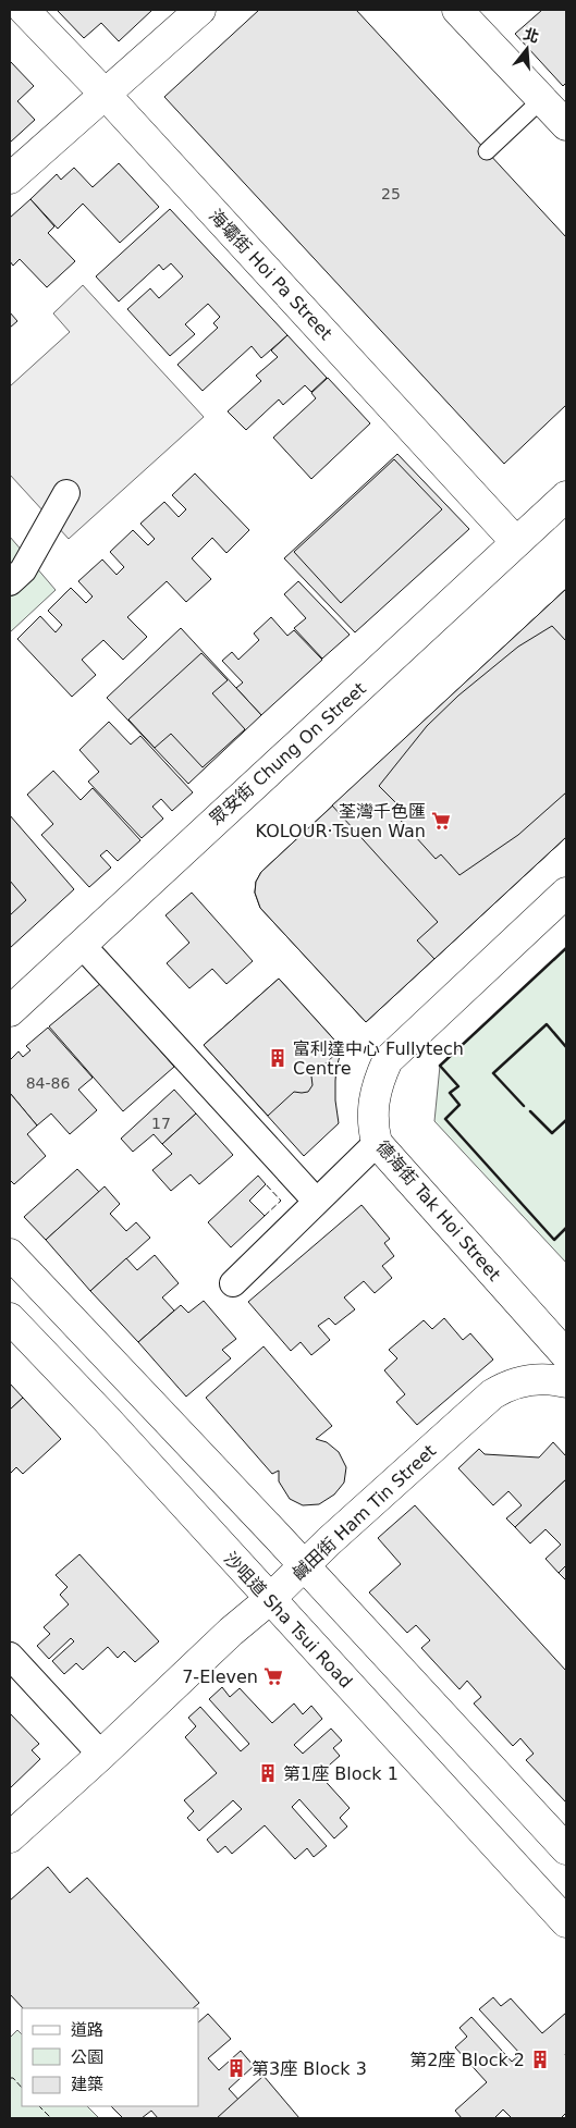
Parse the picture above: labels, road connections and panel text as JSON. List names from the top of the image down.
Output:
{
  "streets": {
    "street": [
      "海壩街 Hoi Pa Street",
      "眾安街 Chung On Street",
      "德海街 Tak Hoi Street",
      "鹹田街 Ham Tin Street",
      "沙咀道 Sha Tsui Road"
    ]
  },
  "crossings": [
    ["海壩街 Hoi Pa Street", "眾安街 Chung On Street"],
    ["鹹田街 Ham Tin Street", "沙咀道 Sha Tsui Road"]
  ],
  "places": {
    "supermarket": ["荃灣千色匯 KOLOUR‧Tsuen Wan", "7-Eleven"],
    "building": [
      "富利達中心 Fullytech Centre",
      "第1座 Block 1",
      "第2座 Block 2",
      "第3座 Block 3"
    ]
  },
  "house_numbers": ["25", "84-86", "17"],
  "legend": ["道路", "公園", "建築"],
  "north": "top"
}
